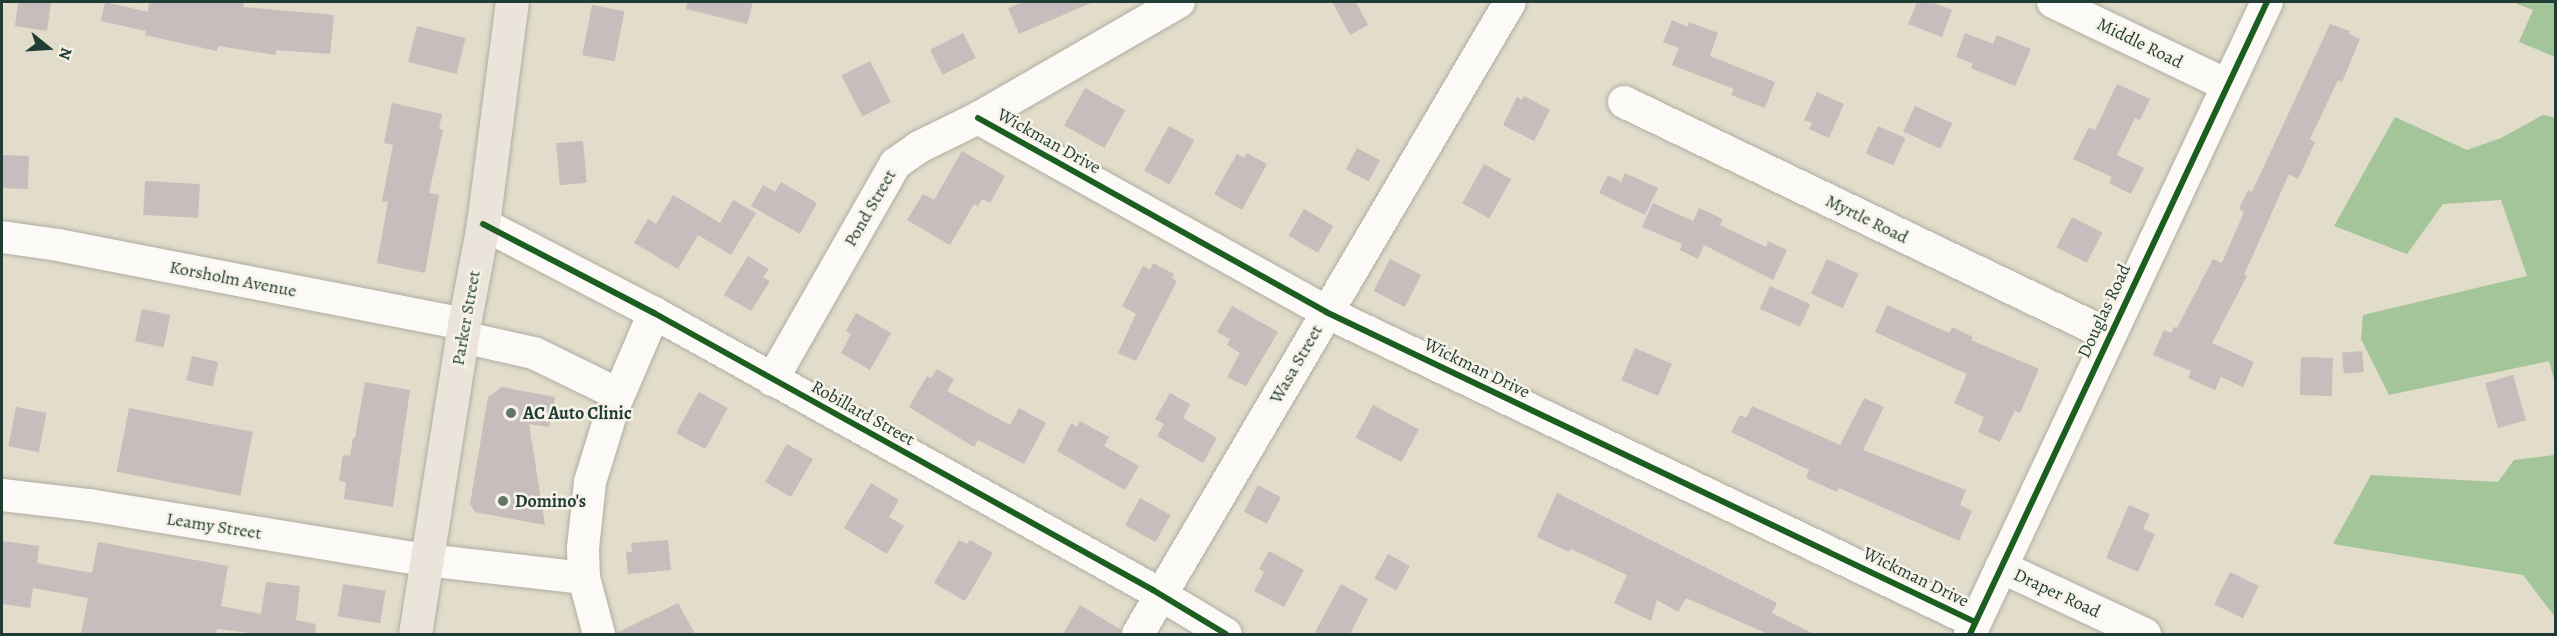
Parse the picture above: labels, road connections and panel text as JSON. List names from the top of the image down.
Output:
{
  "streets": {
    "main road": ["Parker Street"],
    "street": [
      "Middle Road",
      "Wickman Drive",
      "Pond Street",
      "Myrtle Road",
      "Korsholm Avenue",
      "Douglas Road",
      "Wasa Street",
      "Robillard Street",
      "Leamy Street",
      "Draper Road"
    ]
  },
  "crossings": [
    ["Middle Road", "Douglas Road"],
    ["Wickman Drive", "Pond Street"],
    ["Wickman Drive", "Douglas Road"],
    ["Wickman Drive", "Wasa Street"],
    ["Pond Street", "Robillard Street"],
    ["Myrtle Road", "Douglas Road"],
    ["Korsholm Avenue", "Parker Street"],
    ["Douglas Road", "Draper Road"],
    ["Parker Street", "Robillard Street"],
    ["Parker Street", "Leamy Street"],
    ["Wasa Street", "Robillard Street"]
  ],
  "places": ["AC Auto Clinic", "Domino's"],
  "north": "right"
}
